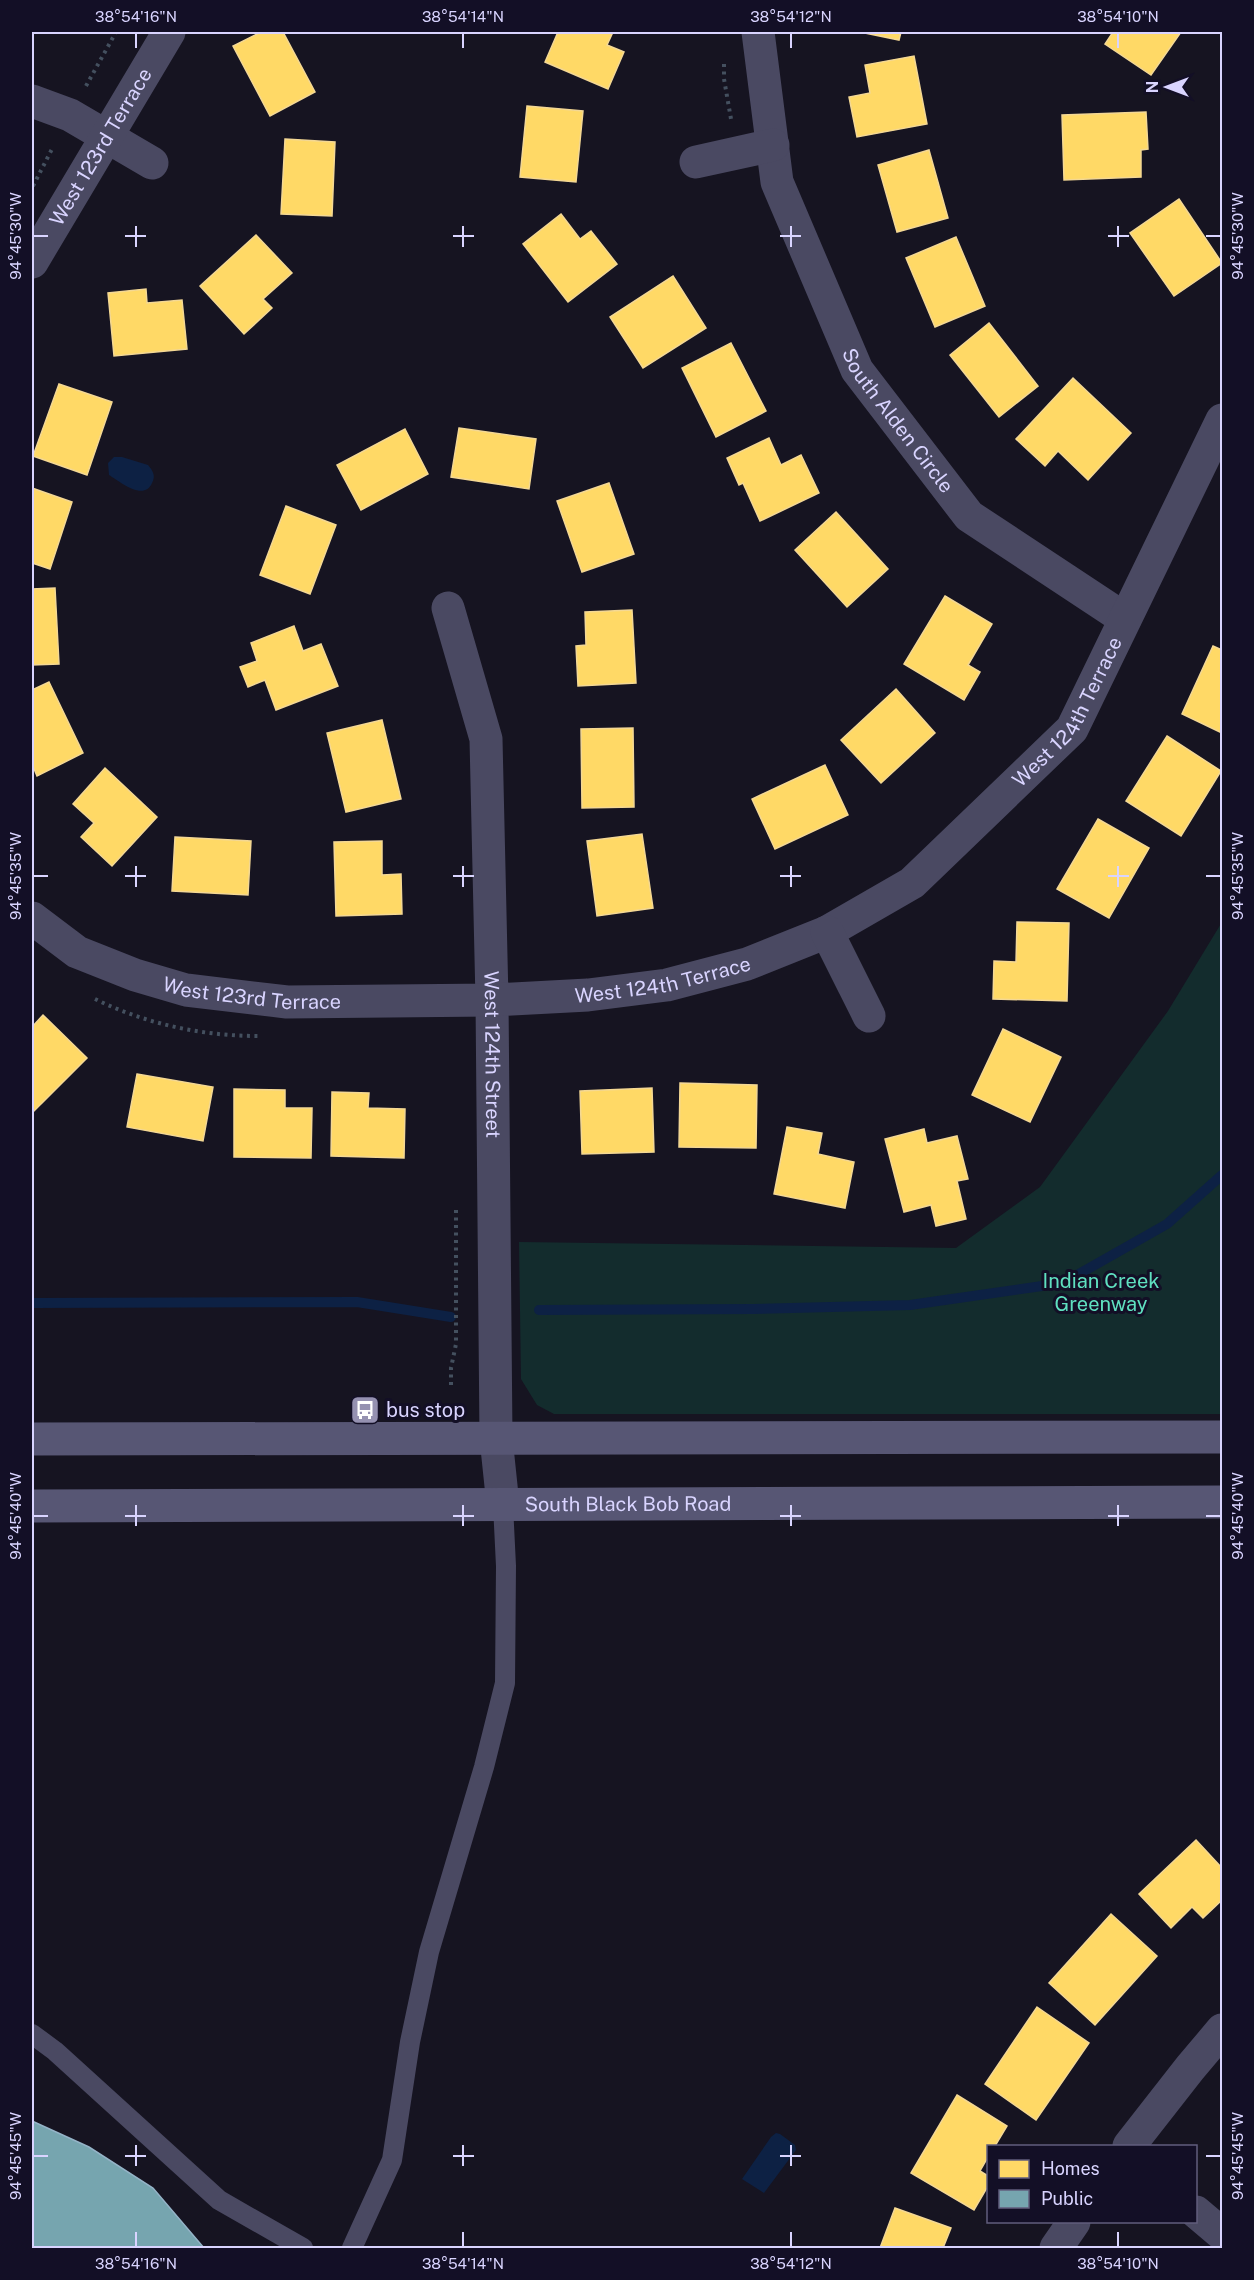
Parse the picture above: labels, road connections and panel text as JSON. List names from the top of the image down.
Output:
{
  "streets": {
    "main road": ["South Black Bob Road"],
    "street": [
      "West 123rd Terrace",
      "South Alden Circle",
      "West 124th Terrace",
      "West 124th Street"
    ]
  },
  "crossings": [
    ["West 123rd Terrace", "West 124th Terrace"],
    ["West 123rd Terrace", "West 124th Street"],
    ["South Alden Circle", "West 124th Terrace"],
    ["West 124th Terrace", "West 124th Street"],
    ["West 124th Street", "South Black Bob Road"]
  ],
  "parks": ["Indian Creek Greenway"],
  "places": {
    "bus stop": ["bus stop"]
  },
  "legend": ["Homes", "Public"],
  "north": "left",
  "coordinates": [
    "38°54'16\"N",
    "38°54'14\"N",
    "38°54'12\"N",
    "38°54'10\"N",
    "94°45'30\"W",
    "94°45'35\"W",
    "94°45'40\"W",
    "94°45'45\"W"
  ]
}
